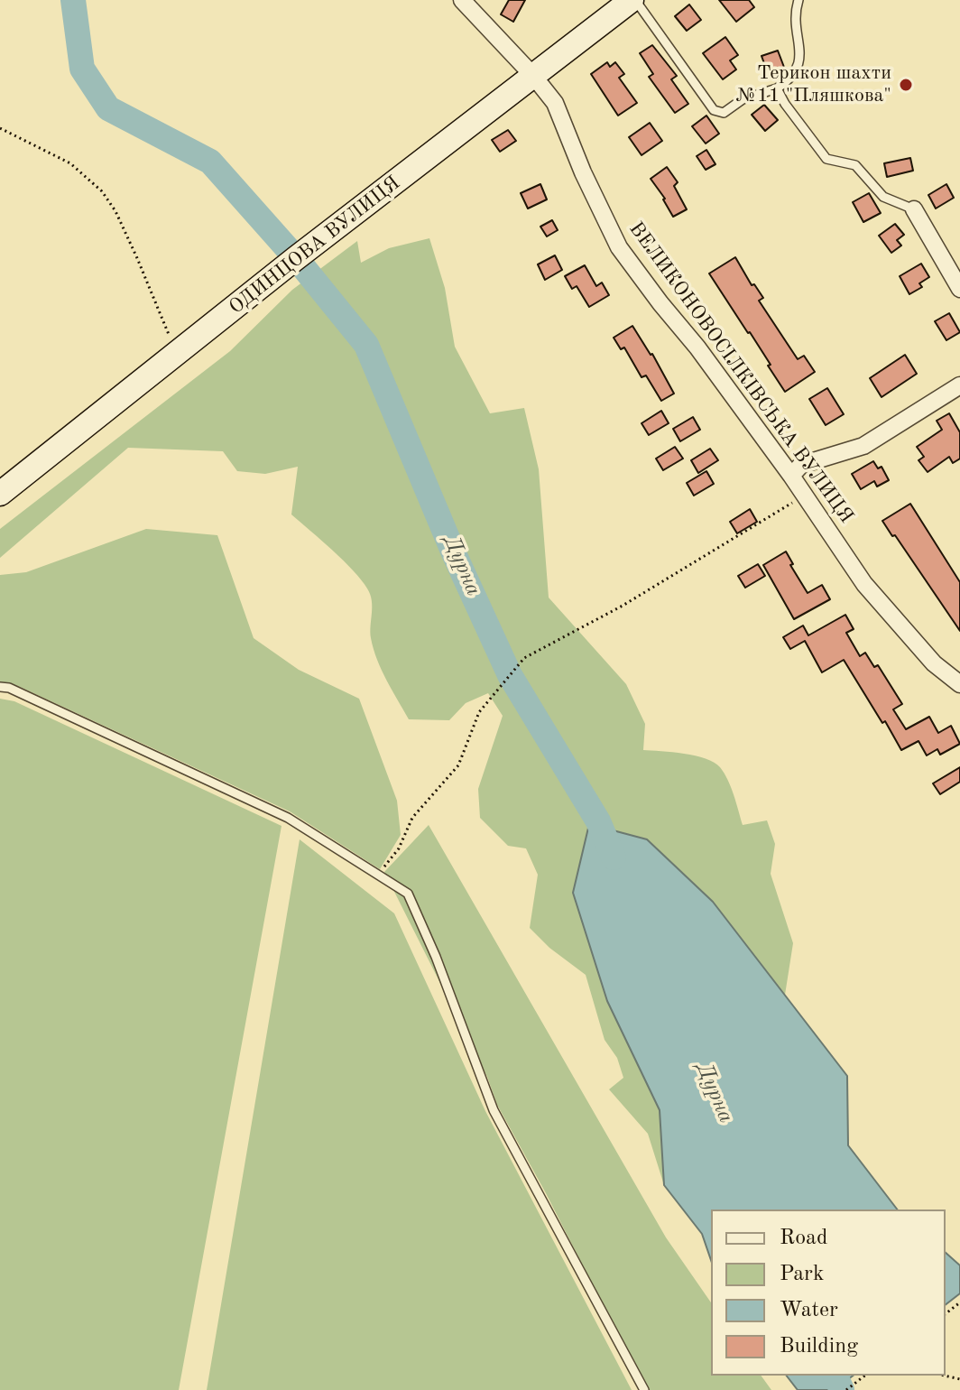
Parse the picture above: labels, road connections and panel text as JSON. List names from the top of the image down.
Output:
{
  "streets": {
    "main road": ["ОДИНЦОВА ВУЛИЦЯ"],
    "street": ["ВЕЛИКОНОВОСІЛКІВСЬКА ВУЛИЦЯ"]
  },
  "crossings": [
    ["ОДИНЦОВА ВУЛИЦЯ", "ВЕЛИКОНОВОСІЛКІВСЬКА ВУЛИЦЯ"]
  ],
  "water": ["Дурна"],
  "places": ["Терикон шахти №11 \"Пляшкова\""],
  "legend": [
    "Road",
    "Park",
    "Water",
    "Building"
  ]
}
